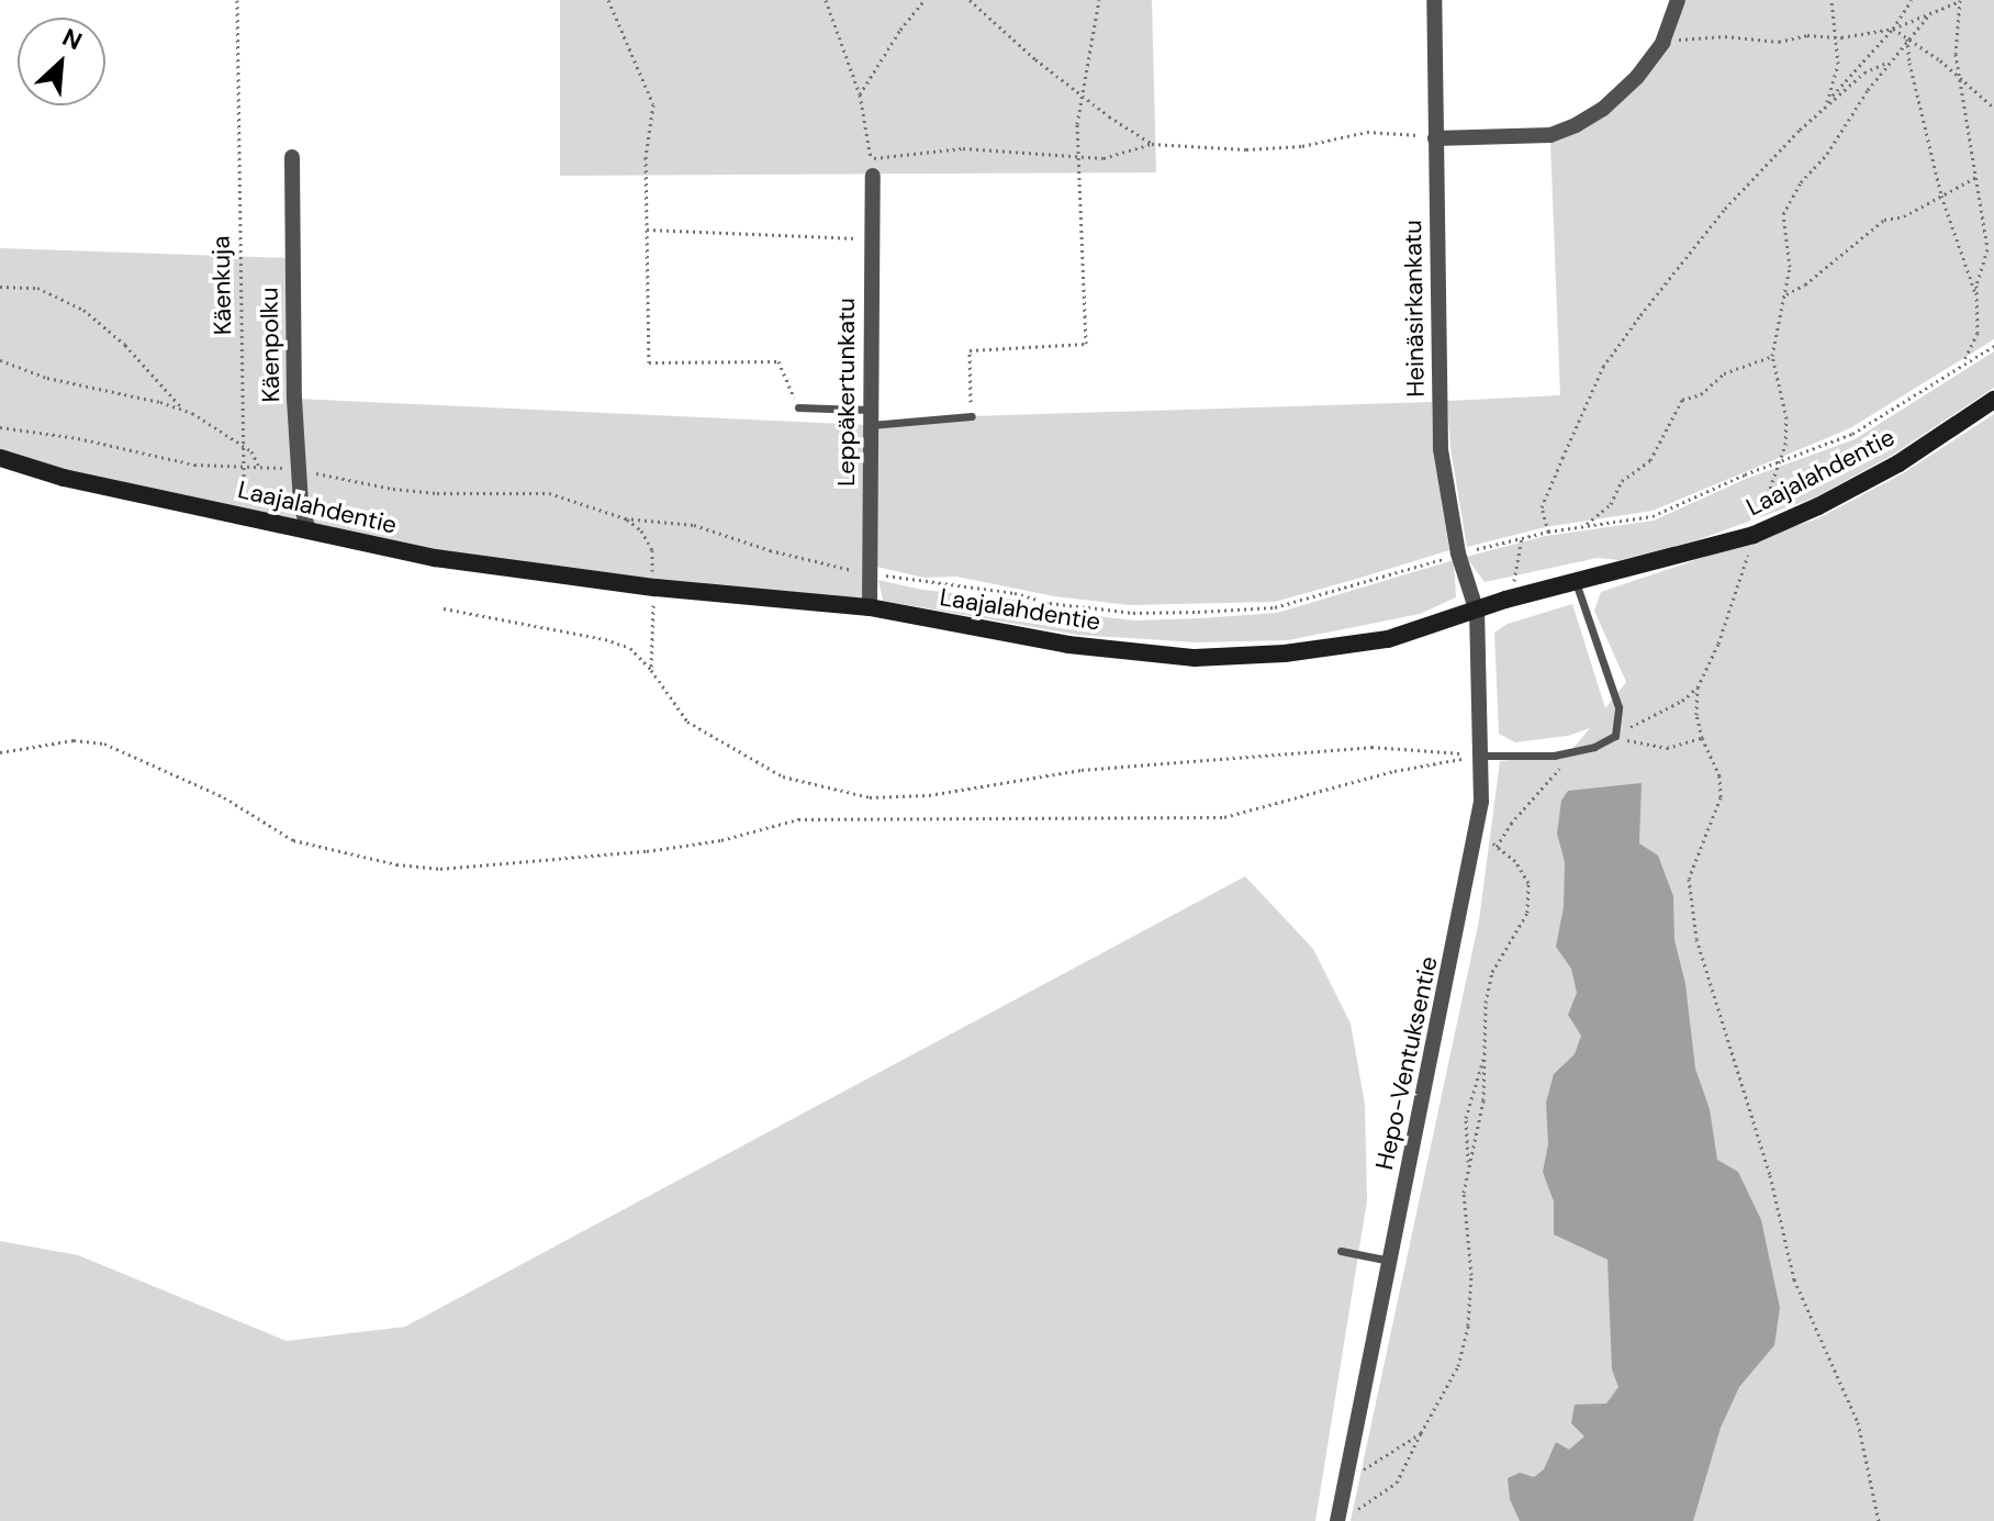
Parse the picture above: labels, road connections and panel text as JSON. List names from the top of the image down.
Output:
{
  "streets": {
    "street": [
      "Heinäsirkankatu",
      "Käenpolku",
      "Leppäkertunkatu",
      "Laajalahdentie",
      "Hepo-Ventuksentie"
    ],
    "path": ["Käenkuja"]
  },
  "crossings": [
    ["Käenkuja", "Laajalahdentie"],
    ["Heinäsirkankatu", "Laajalahdentie"],
    ["Heinäsirkankatu", "Hepo-Ventuksentie"],
    ["Käenpolku", "Laajalahdentie"],
    ["Leppäkertunkatu", "Laajalahdentie"],
    ["Laajalahdentie", "Hepo-Ventuksentie"]
  ],
  "north": "top right"
}
